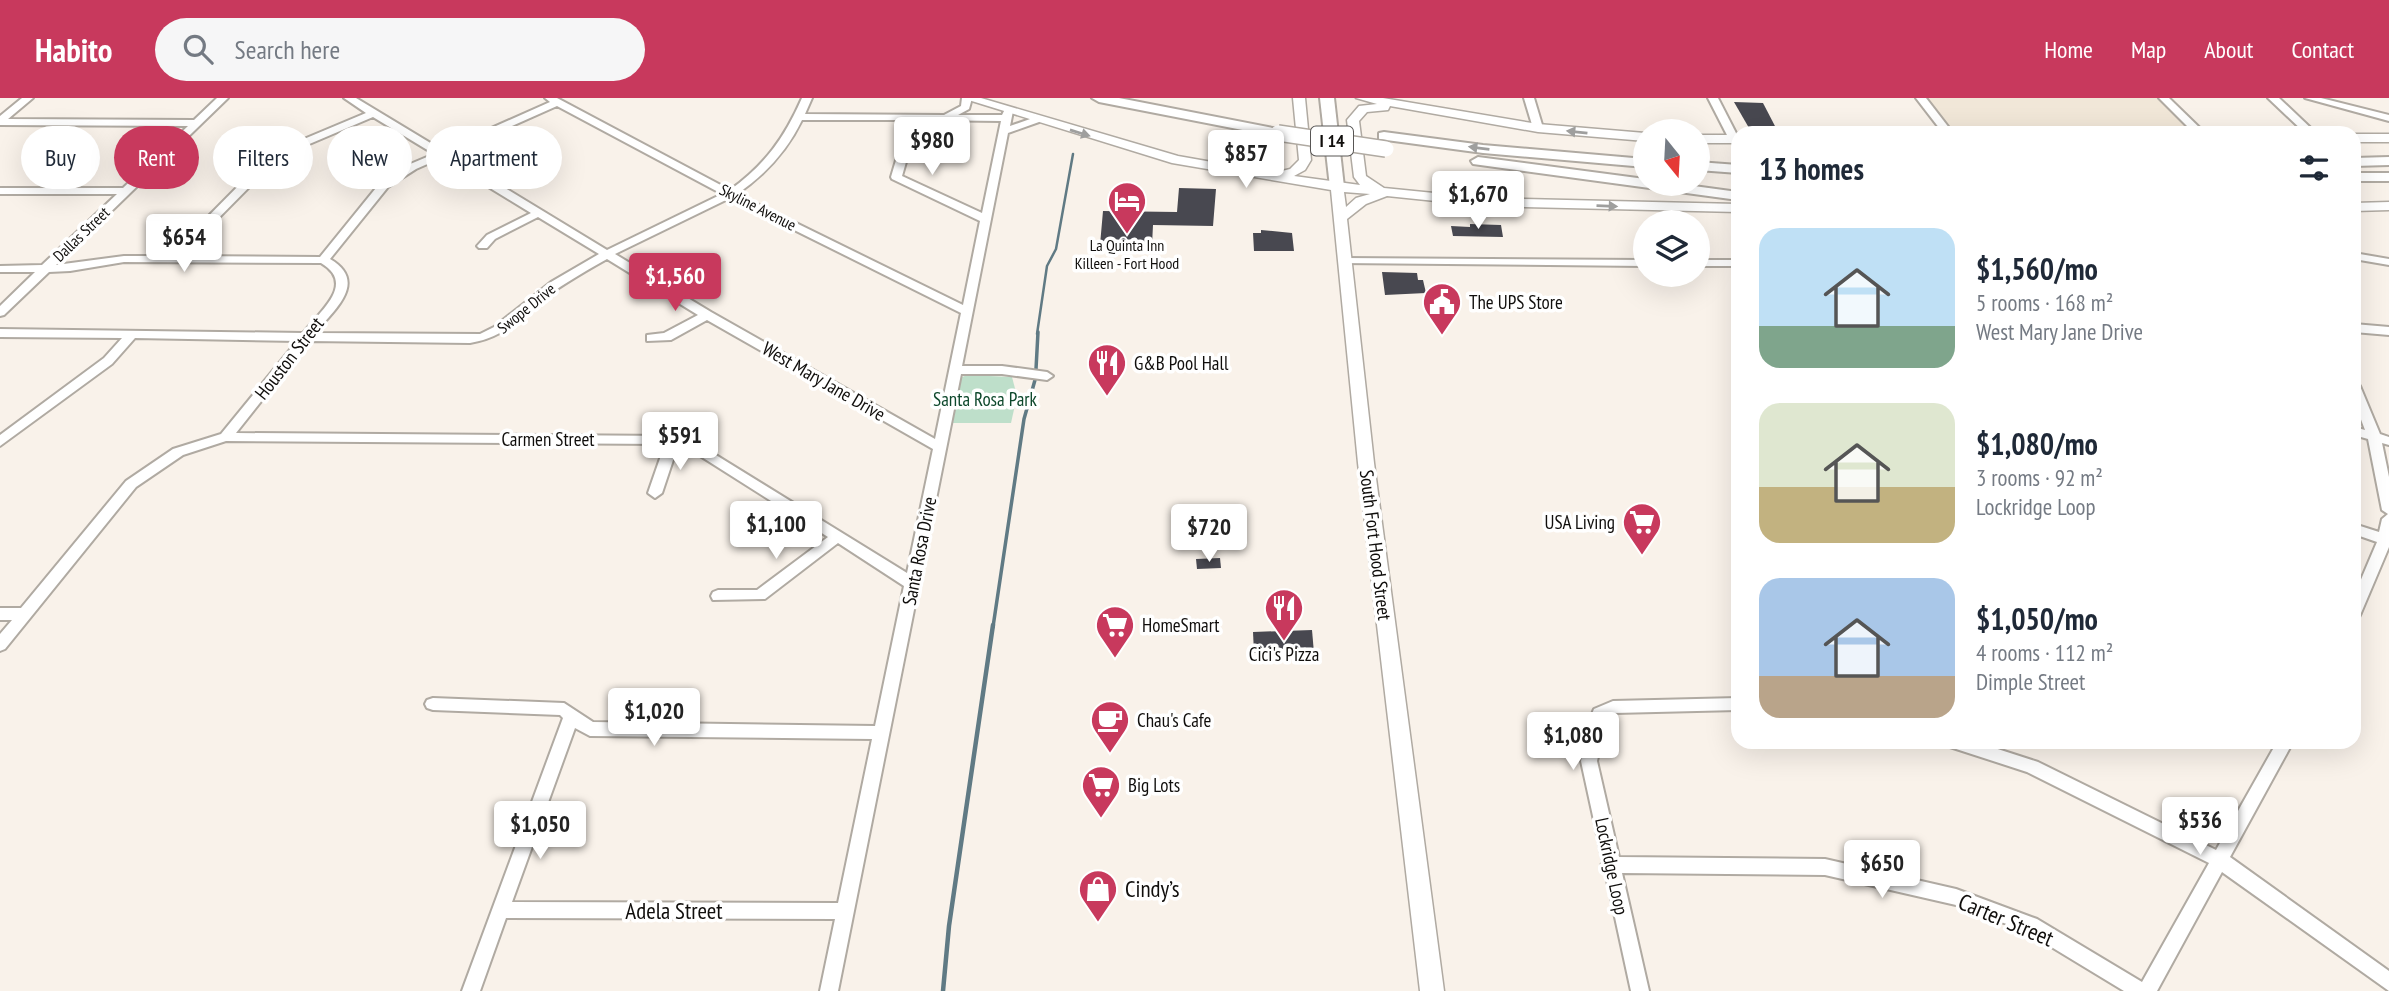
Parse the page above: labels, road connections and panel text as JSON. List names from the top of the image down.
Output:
{
  "streets": {
    "highway": ["I 14", "South Fort Hood Street"],
    "street": [
      "Skyline Avenue",
      "Dallas Street",
      "Swope Drive",
      "Houston Street",
      "West Mary Jane Drive",
      "Carmen Street",
      "Santa Rosa Drive",
      "Lockridge Loop",
      "Adela Street",
      "Carter Street"
    ]
  },
  "crossings": [
    ["Skyline Avenue", "Swope Drive"],
    ["Skyline Avenue", "Santa Rosa Drive"],
    ["Swope Drive", "Houston Street"],
    ["Swope Drive", "West Mary Jane Drive"],
    ["Houston Street", "Carmen Street"],
    ["West Mary Jane Drive", "Santa Rosa Drive"],
    ["Carmen Street", "Santa Rosa Drive"],
    ["Santa Rosa Drive", "Adela Street"],
    ["Lockridge Loop", "Carter Street"]
  ],
  "parks": ["Santa Rosa Park"],
  "places": {
    "hotel": ["La Quinta Inn Killeen - Fort Hood"],
    "public building": ["The UPS Store"],
    "restaurant": ["G&B Pool Hall", "Cici's Pizza"],
    "supermarket": ["USA Living", "HomeSmart", "Big Lots"],
    "cafe": ["Chau's Cafe"],
    "shop": ["Cindy’s"]
  },
  "north": "bottom",
  "page": {
    "header": "Habito",
    "search": "Search here",
    "nav": [
      "Home",
      "Map",
      "About",
      "Contact"
    ],
    "price": [
      "$980",
      "$857",
      "$1,670",
      "$654",
      "$1,560",
      "$591",
      "$1,100",
      "$720",
      "$1,020",
      "$1,080",
      "$536",
      "$1,050",
      "$650"
    ],
    "chip": [
      "Buy",
      "Rent",
      "Filters",
      "New",
      "Apartment"
    ],
    "heading": "13 homes",
    "list": [
      {
        "name": "$1,560/mo",
        "note": "5 rooms · 168 m² · West Mary Jane Drive"
      },
      {
        "name": "$1,080/mo",
        "note": "3 rooms · 92 m² · Lockridge Loop"
      },
      {
        "name": "$1,050/mo",
        "note": "4 rooms · 112 m² · Dimple Street"
      }
    ]
  }
}
